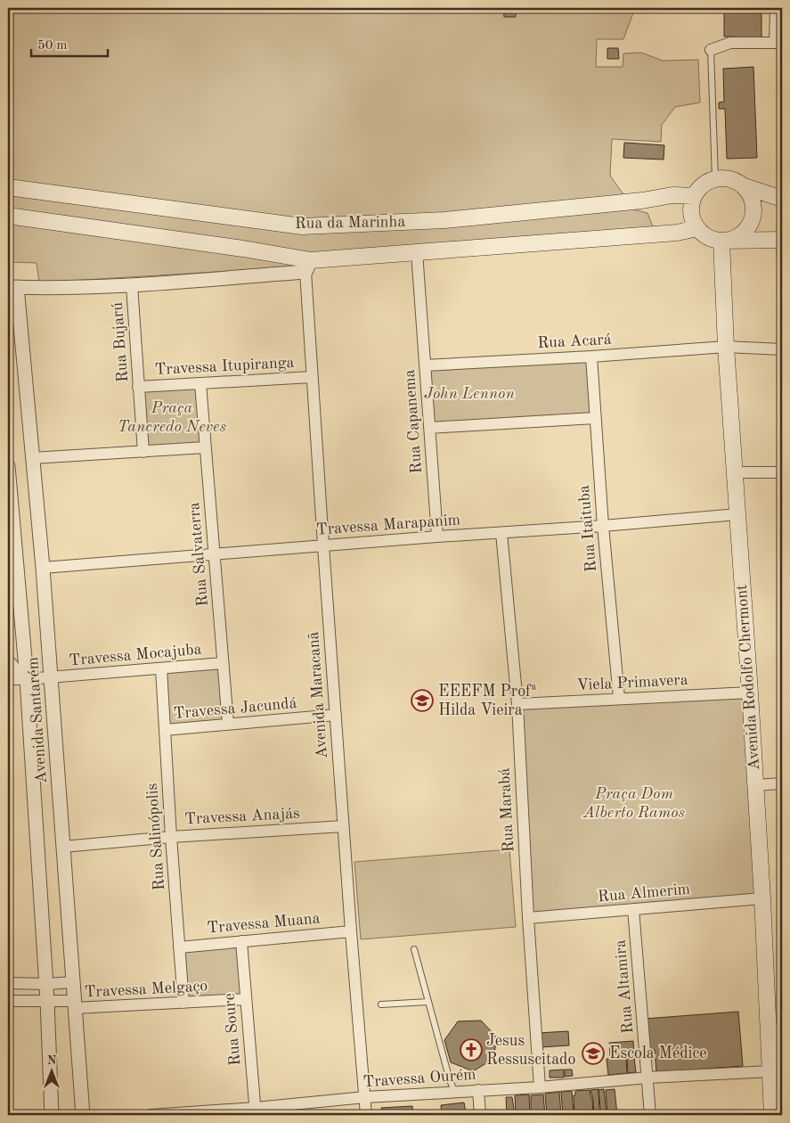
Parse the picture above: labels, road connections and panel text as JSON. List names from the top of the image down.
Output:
{
  "streets": {
    "main road": ["Rua da Marinha", "Avenida Rodolfo Chermont"],
    "street": [
      "Rua Acará",
      "Rua Bujarú",
      "Travessa Itupiranga",
      "Rua Capanema",
      "Travessa Marapanim",
      "Rua Itaituba",
      "Rua Salvaterra",
      "Travessa Mocajuba",
      "Viela Primavera",
      "Avenida Maracanã",
      "Travessa Jacundá",
      "Avenida Santarém",
      "Rua Marabá",
      "Travessa Anajás",
      "Rua Salinópolis",
      "Rua Almerim",
      "Travessa Muana",
      "Rua Altamira",
      "Travessa Melgaço",
      "Rua Soure",
      "Travessa Ourém"
    ]
  },
  "crossings": [
    ["Rua da Marinha", "Rua Bujarú"],
    ["Rua da Marinha", "Rua Capanema"],
    ["Rua da Marinha", "Avenida Rodolfo Chermont"],
    ["Rua da Marinha", "Avenida Maracanã"],
    ["Rua da Marinha", "Avenida Santarém"],
    ["Rua Acará", "Rua Capanema"],
    ["Rua Acará", "Rua Itaituba"],
    ["Rua Acará", "Avenida Rodolfo Chermont"],
    ["Rua Bujarú", "Travessa Itupiranga"],
    ["Travessa Itupiranga", "Rua Salvaterra"],
    ["Travessa Itupiranga", "Avenida Maracanã"],
    ["Rua Capanema", "Travessa Marapanim"],
    ["Travessa Marapanim", "Rua Itaituba"],
    ["Travessa Marapanim", "Rua Salvaterra"],
    ["Travessa Marapanim", "Avenida Rodolfo Chermont"],
    ["Travessa Marapanim", "Avenida Maracanã"],
    ["Travessa Marapanim", "Avenida Santarém"],
    ["Travessa Marapanim", "Rua Marabá"],
    ["Rua Itaituba", "Viela Primavera"],
    ["Rua Salvaterra", "Travessa Mocajuba"],
    ["Rua Salvaterra", "Travessa Jacundá"],
    ["Travessa Mocajuba", "Avenida Santarém"],
    ["Travessa Mocajuba", "Rua Salinópolis"],
    ["Avenida Rodolfo Chermont", "Viela Primavera"],
    ["Avenida Rodolfo Chermont", "Rua Almerim"],
    ["Avenida Rodolfo Chermont", "Travessa Ourém"],
    ["Viela Primavera", "Rua Marabá"],
    ["Avenida Maracanã", "Travessa Jacundá"],
    ["Avenida Maracanã", "Travessa Anajás"],
    ["Avenida Maracanã", "Travessa Muana"],
    ["Avenida Maracanã", "Travessa Ourém"],
    ["Travessa Jacundá", "Rua Salinópolis"],
    ["Avenida Santarém", "Travessa Anajás"],
    ["Avenida Santarém", "Travessa Melgaço"],
    ["Rua Marabá", "Rua Almerim"],
    ["Rua Marabá", "Travessa Ourém"],
    ["Travessa Anajás", "Rua Salinópolis"],
    ["Rua Salinópolis", "Travessa Muana"],
    ["Rua Salinópolis", "Travessa Melgaço"],
    ["Rua Almerim", "Rua Altamira"],
    ["Travessa Muana", "Rua Soure"],
    ["Rua Altamira", "Travessa Ourém"],
    ["Travessa Melgaço", "Rua Soure"],
    ["Rua Soure", "Travessa Ourém"]
  ],
  "parks": ["John Lennon", "Praça Tancredo Neves", "Praça Dom Alberto Ramos"],
  "places": {
    "school or university": ["EEEFM Profª Hilda Vieira", "Escola Médice"],
    "church": ["Jesus Ressuscitado"]
  },
  "scale_bar": "50 m",
  "north": "top"
}
